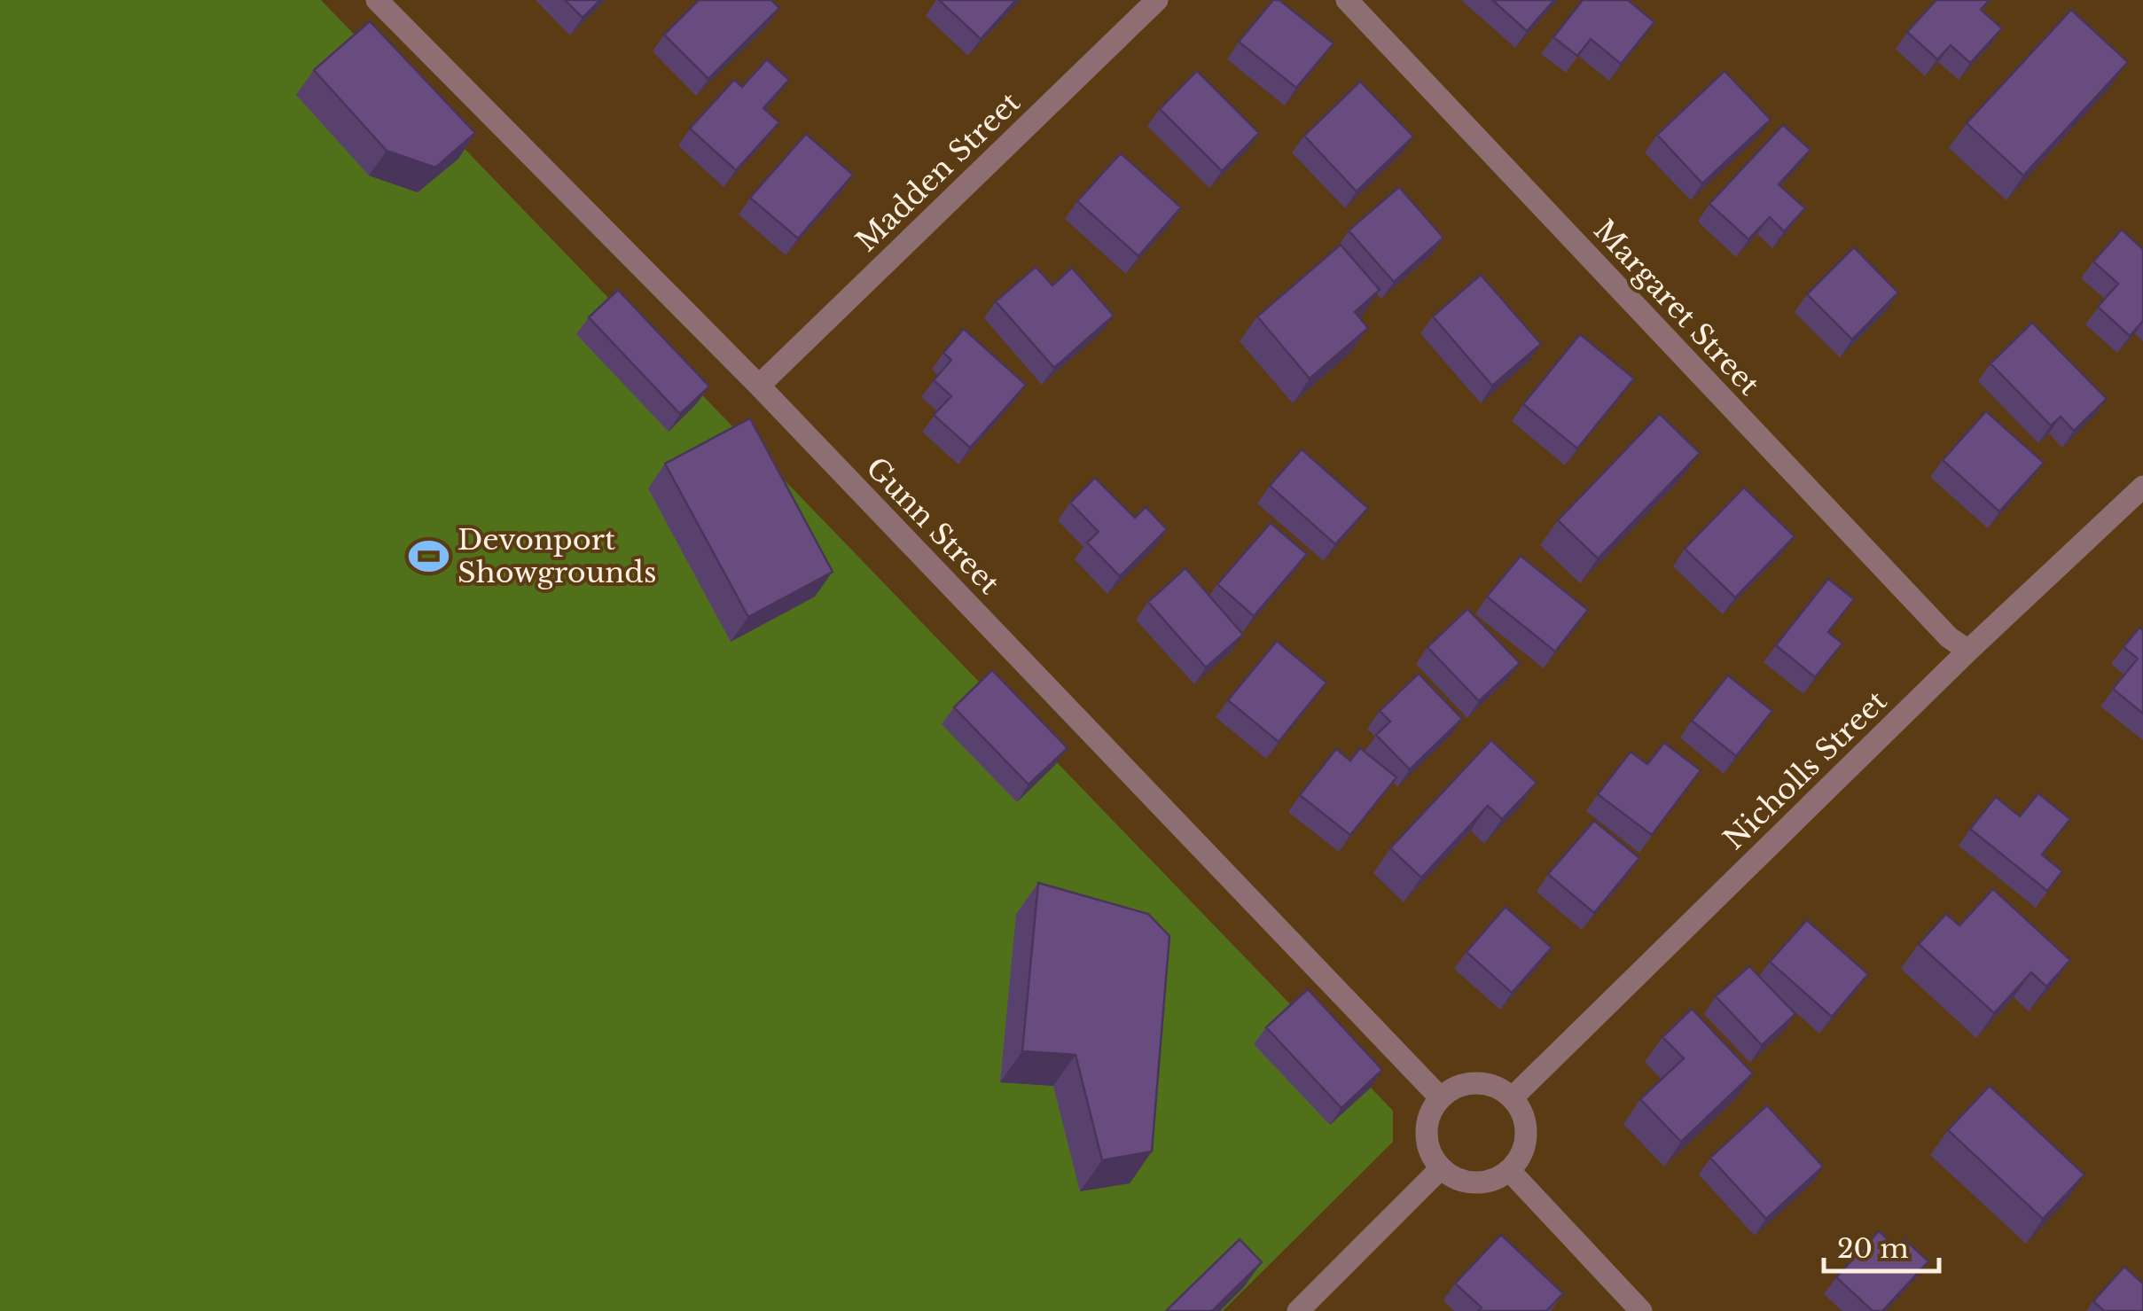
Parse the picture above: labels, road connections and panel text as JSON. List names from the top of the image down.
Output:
{
  "streets": {
    "street": [
      "Madden Street",
      "Margaret Street",
      "Gunn Street",
      "Nicholls Street"
    ]
  },
  "crossings": [
    ["Madden Street", "Gunn Street"],
    ["Margaret Street", "Nicholls Street"],
    ["Gunn Street", "Nicholls Street"]
  ],
  "places": {
    "sports": ["Devonport Showgrounds"]
  },
  "scale_bar": "20 m"
}
